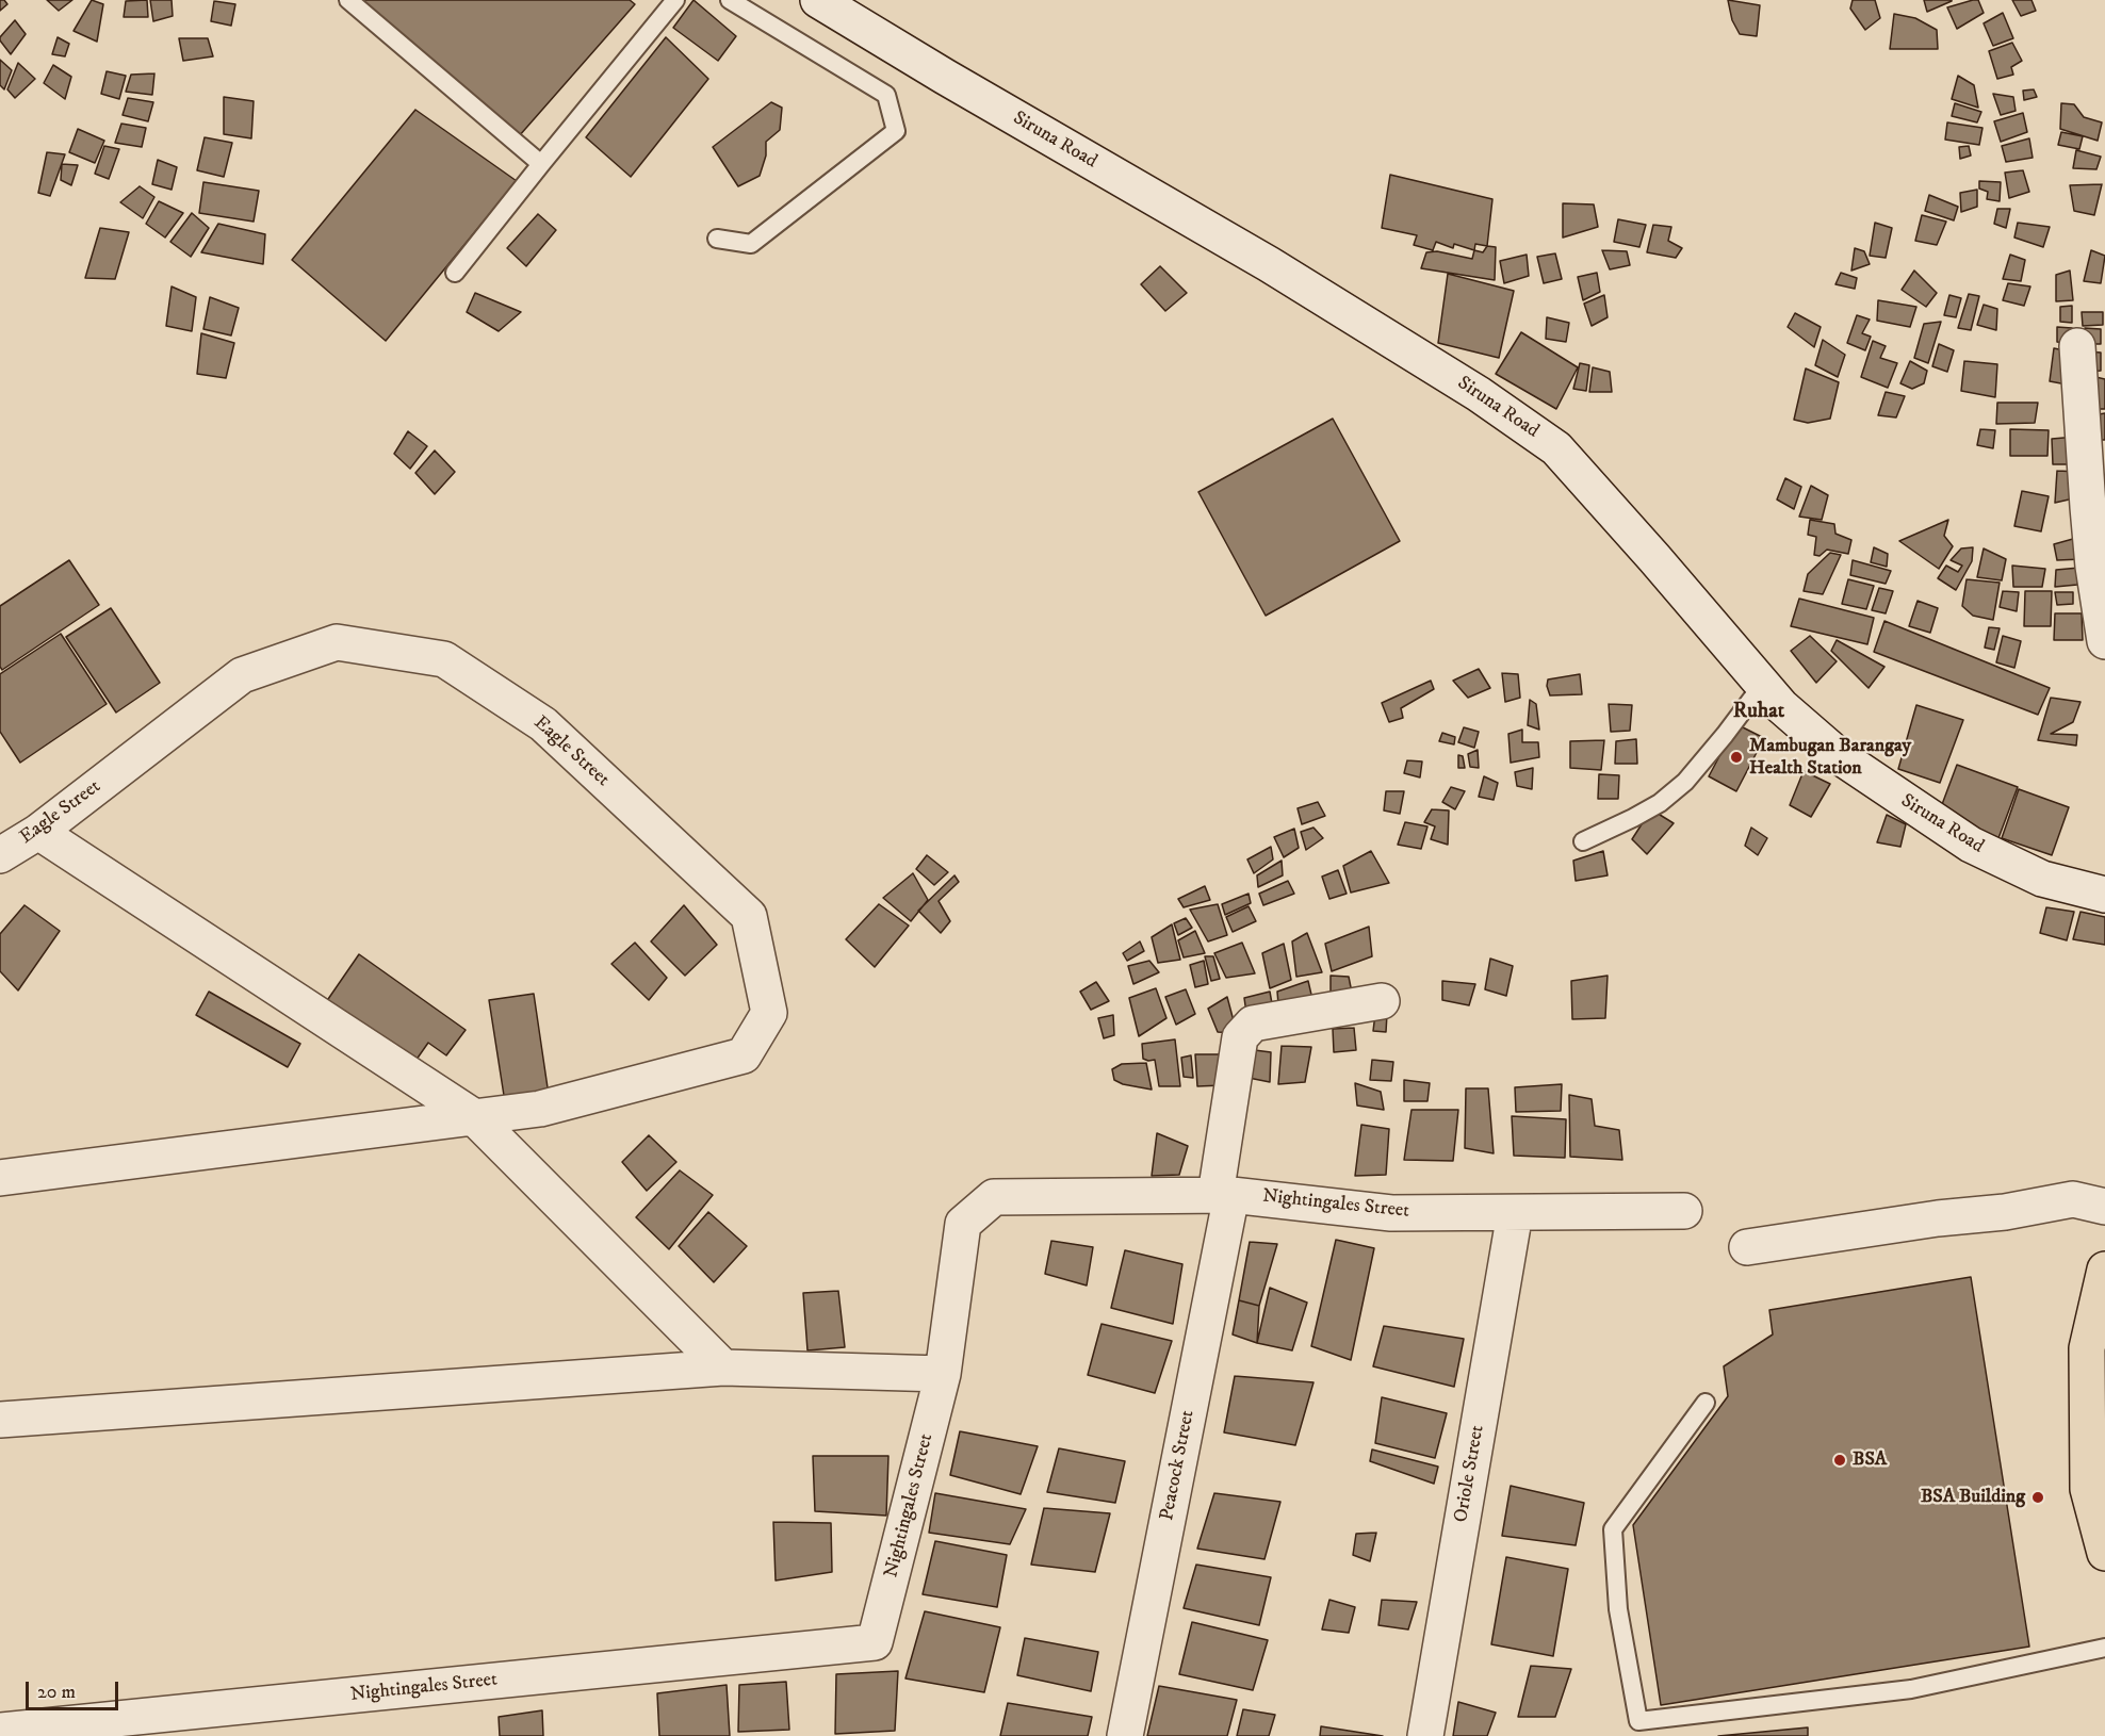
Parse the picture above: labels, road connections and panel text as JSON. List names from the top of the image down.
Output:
{
  "streets": {
    "street": [
      "Siruna Road",
      "Eagle Street",
      "Nightingales Street",
      "Peacock Street",
      "Oriole Street"
    ]
  },
  "crossings": [
    ["Nightingales Street", "Peacock Street"],
    ["Nightingales Street", "Oriole Street"]
  ],
  "districts": ["Ruhat"],
  "places": ["Mambugan Barangay Health Station", "BSA", "BSA Building"],
  "scale_bar": "20 m"
}
